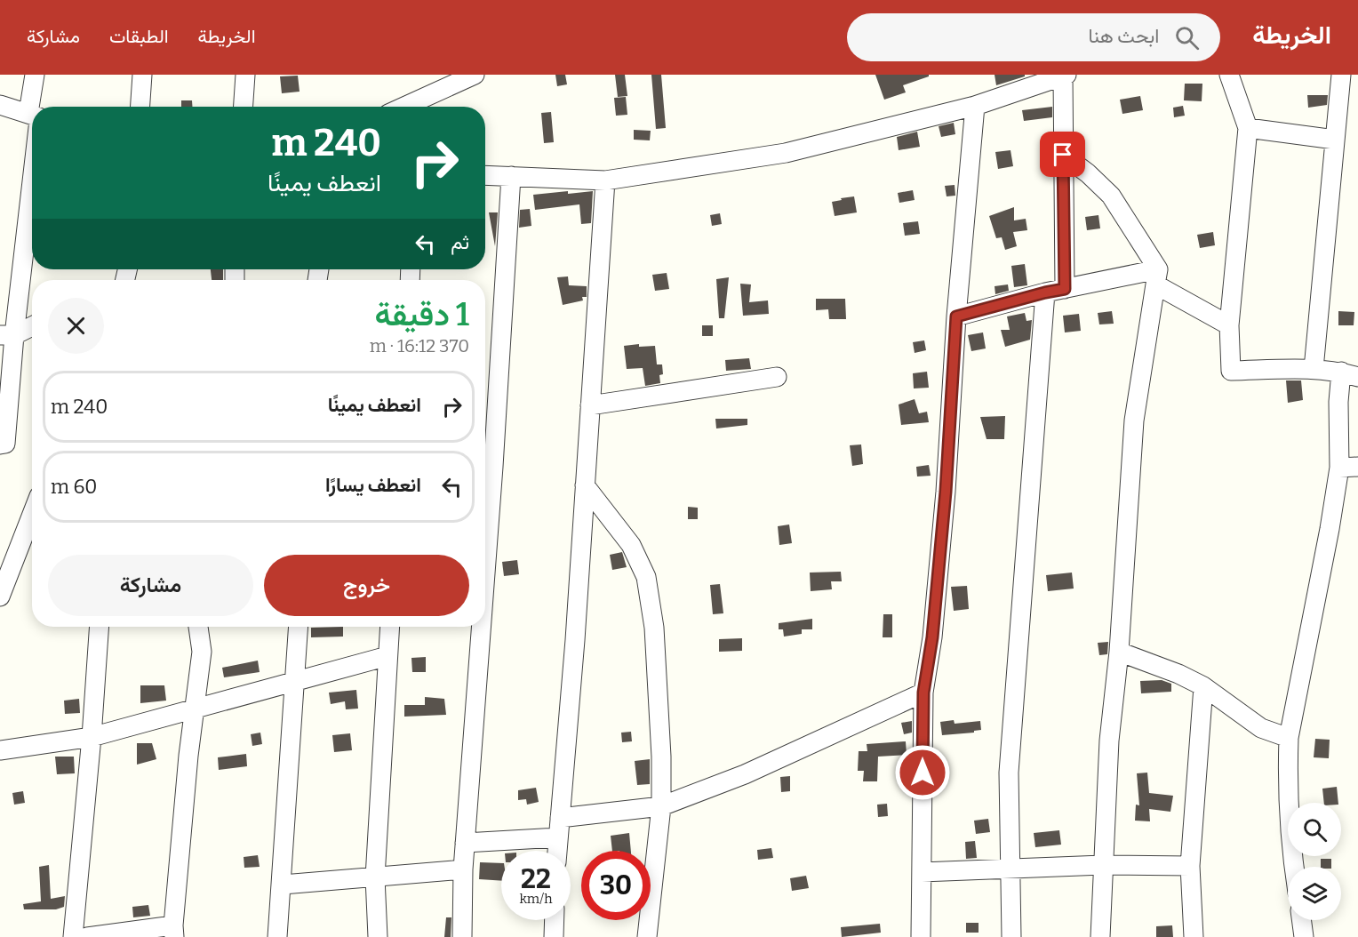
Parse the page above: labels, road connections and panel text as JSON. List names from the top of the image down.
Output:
{
  "page": {
    "header": "الخريطة",
    "search": "ابحث هنا",
    "nav": ["الخريطة", "الطبقات", "مشاركة"],
    "turn": ["240 m", "انعطف يمينًا"],
    "then": "ثم",
    "heading": ["1 دقيقة", "370 m · 16:12"],
    "list": [
      {
        "name": "انعطف يمينًا",
        "value": "240 m"
      },
      {
        "name": "انعطف يسارًا",
        "value": "60 m"
      }
    ],
    "buttons": ["خروج", "مشاركة"],
    "speed": "22 km/h",
    "limit": "30"
  }
}
